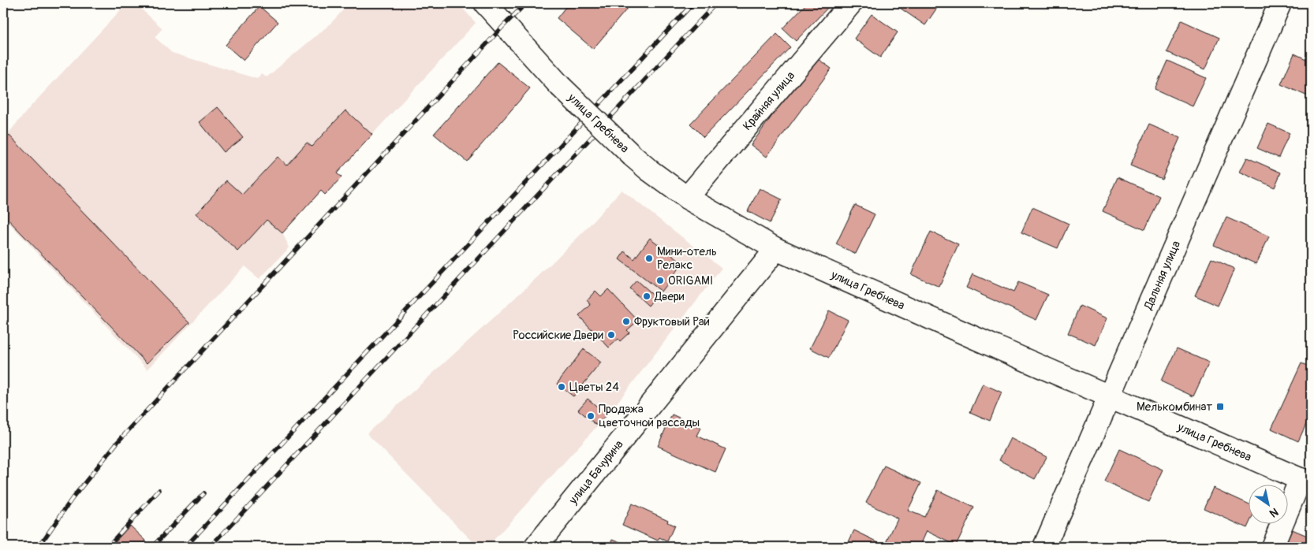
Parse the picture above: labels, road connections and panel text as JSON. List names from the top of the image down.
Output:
{
  "streets": {
    "street": [
      "Крайняя улица",
      "улица Гребнева",
      "Дальняя улица",
      "улица Бачурина"
    ]
  },
  "crossings": [
    ["Крайняя улица", "улица Гребнева"],
    ["улица Гребнева", "Дальняя улица"],
    ["улица Гребнева", "улица Бачурина"]
  ],
  "places": {
    "other": [
      "Мини-отель Релакс",
      "ORIGAMI",
      "Двери",
      "Фруктовый Рай",
      "Российские Двери",
      "Цветы 24",
      "Продажа цветочной рассады"
    ],
    "transit": ["Мелькомбинат"]
  },
  "north": "bottom right"
}
